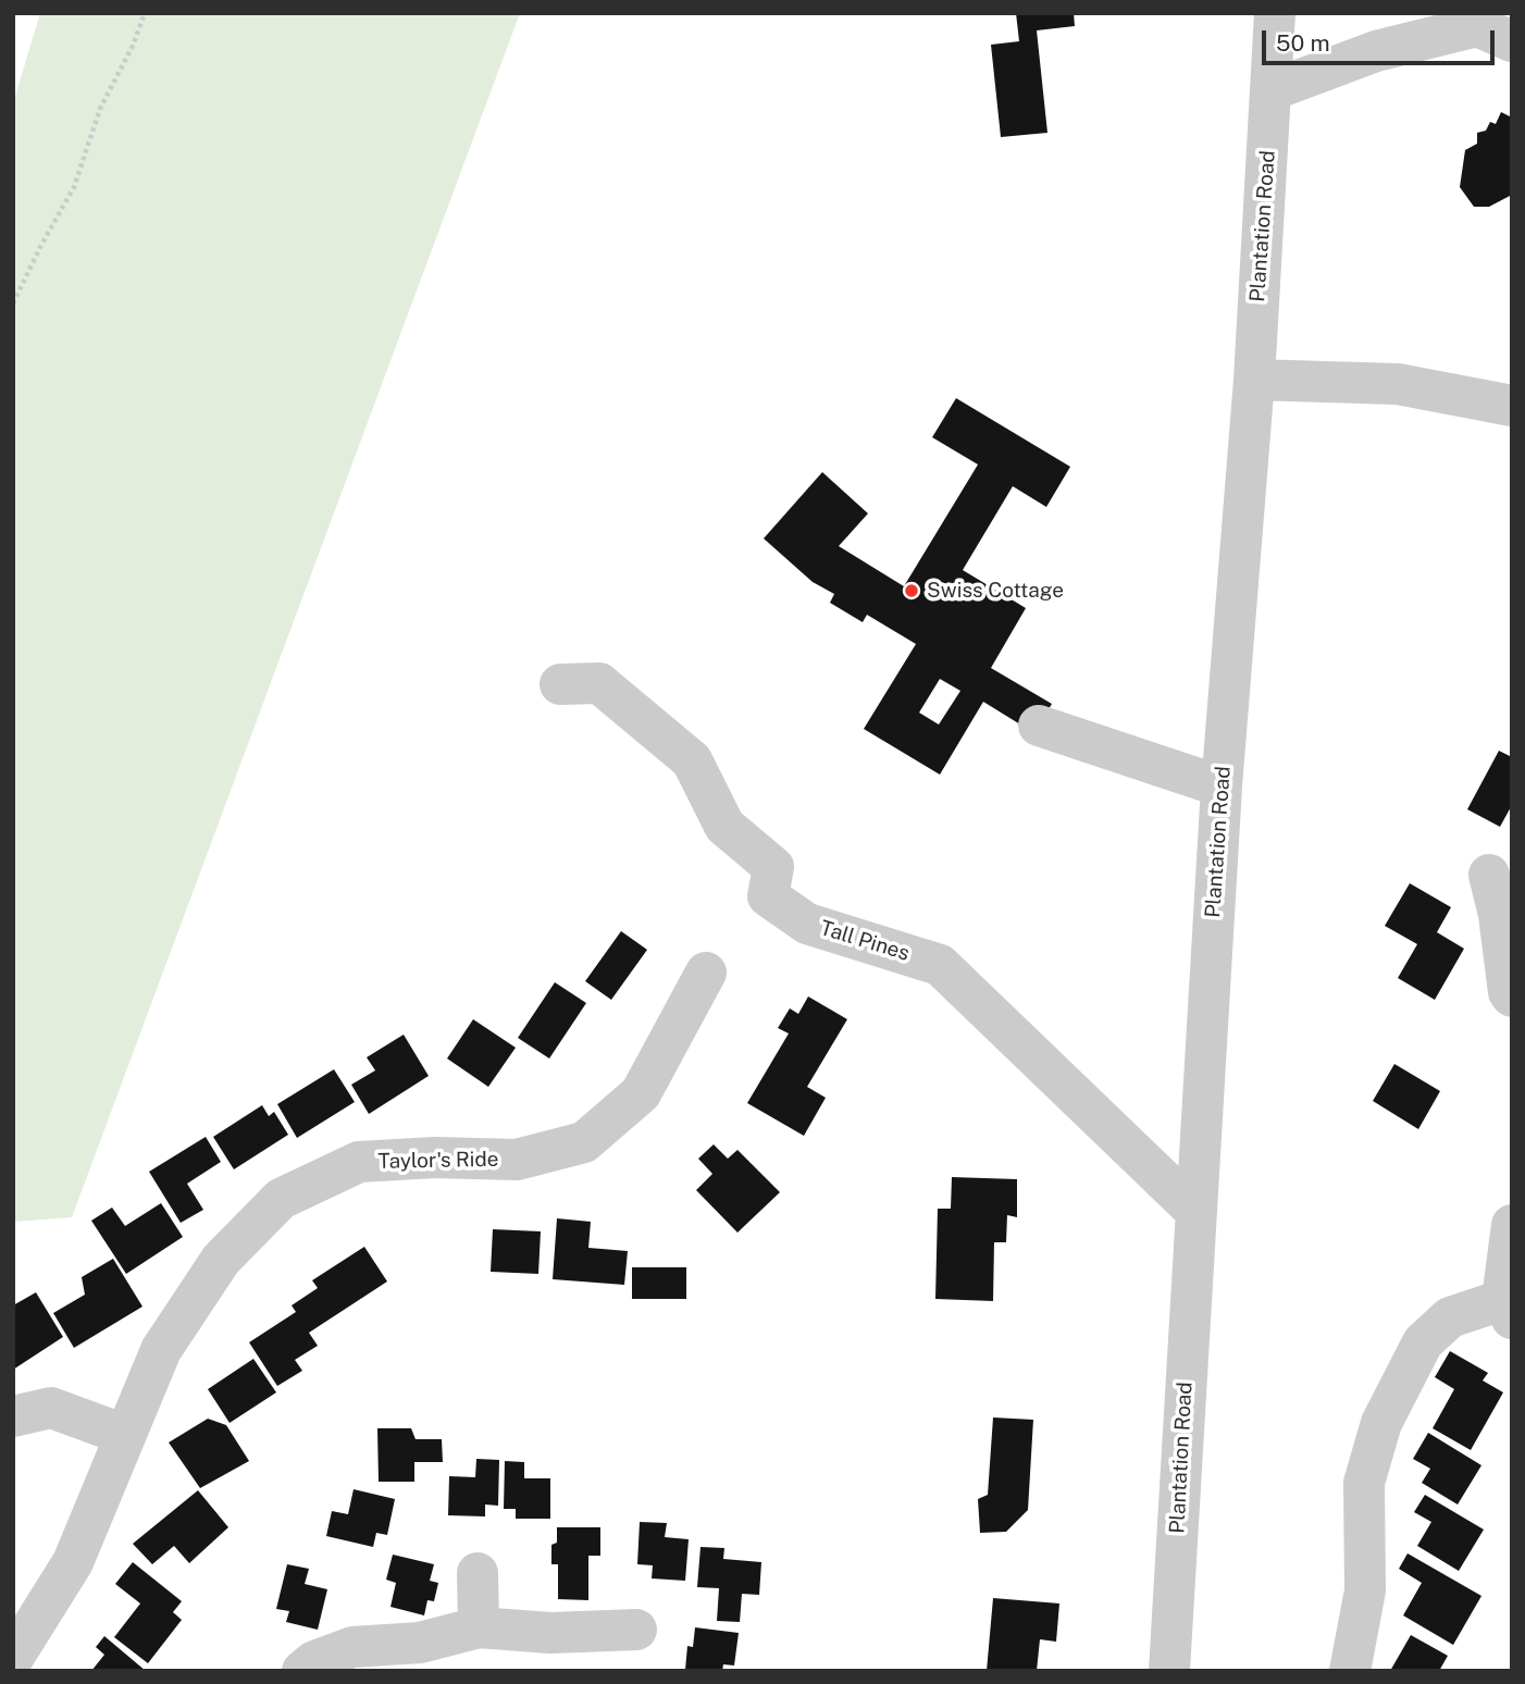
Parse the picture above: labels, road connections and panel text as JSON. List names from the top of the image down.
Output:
{
  "streets": {
    "street": ["Plantation Road", "Tall Pines", "Taylor's Ride"]
  },
  "crossings": [
    ["Plantation Road", "Tall Pines"]
  ],
  "places": ["Swiss Cottage"],
  "scale_bar": "50 m"
}
